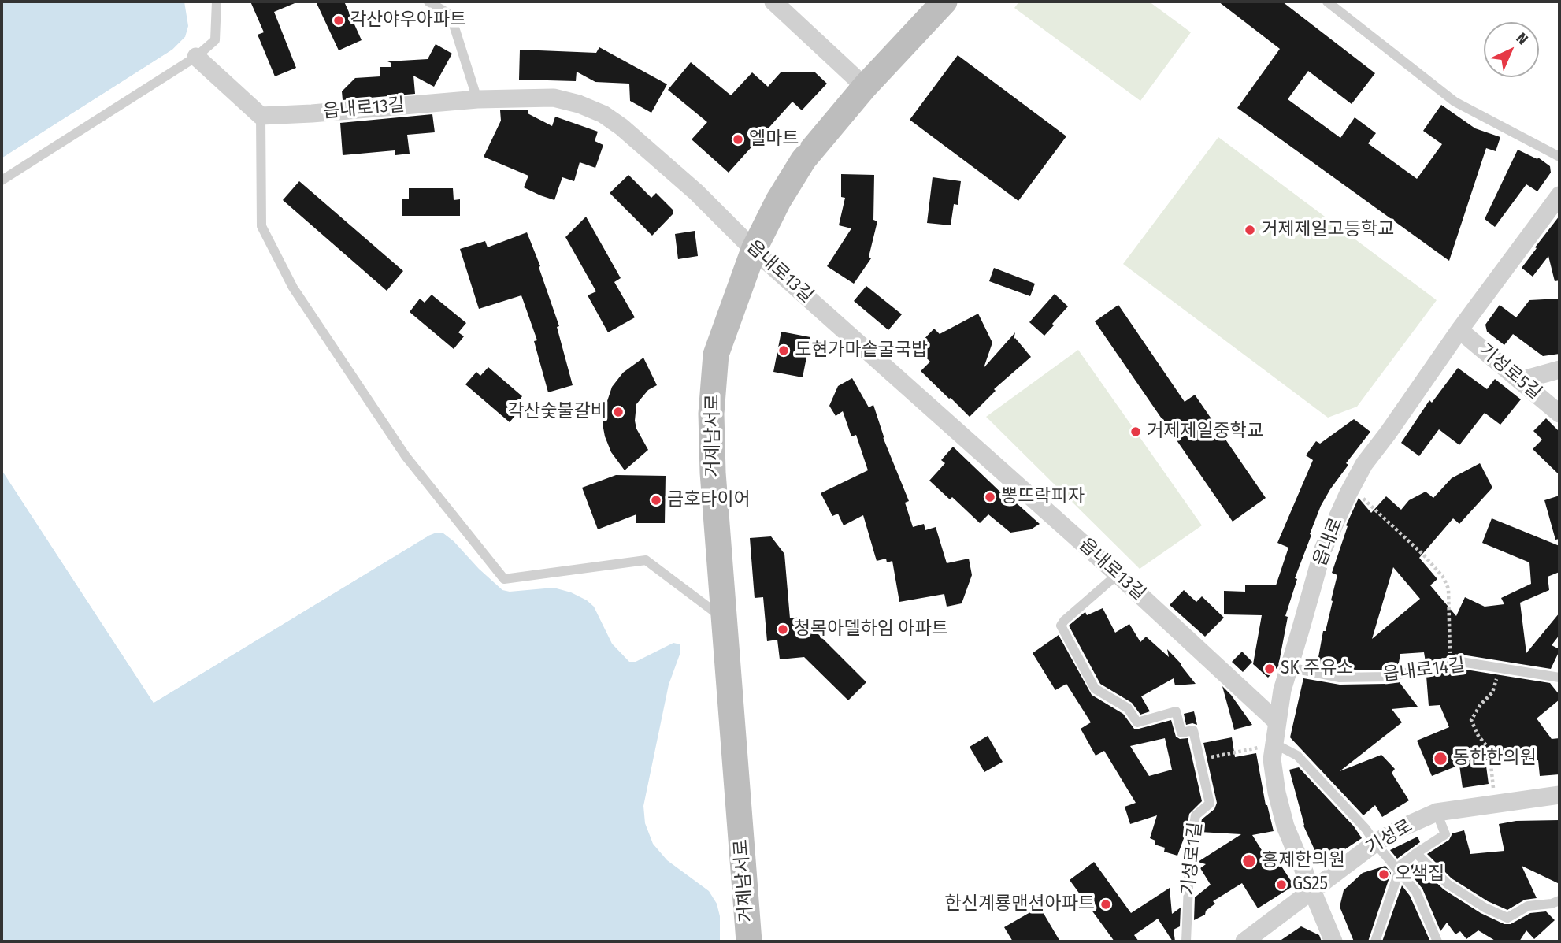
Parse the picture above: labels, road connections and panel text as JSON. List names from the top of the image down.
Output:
{
  "streets": {
    "main road": ["거제남서로"],
    "street": [
      "읍내로13길",
      "기성로5길",
      "읍내로",
      "기성로"
    ],
    "lane": ["읍내로14길", "기성로1길"]
  },
  "crossings": [
    ["읍내로13길", "거제남서로"],
    ["읍내로13길", "읍내로"],
    ["읍내로13길", "기성로1길"],
    ["기성로5길", "읍내로"],
    ["읍내로", "읍내로14길"],
    ["읍내로", "기성로"]
  ],
  "places": [
    "각산야우아파트",
    "엘마트",
    "거제제일고등학교",
    "도현가마솥굴국밥",
    "각산숯불갈비",
    "거제제일중학교",
    "뽕뜨락피자",
    "금호타이어",
    "청목아델하임 아파트",
    "SK 주유소",
    "동한한의원",
    "홍제한의원",
    "오색집",
    "GS25",
    "한신계룡맨션아파트"
  ],
  "north": "top right"
}
